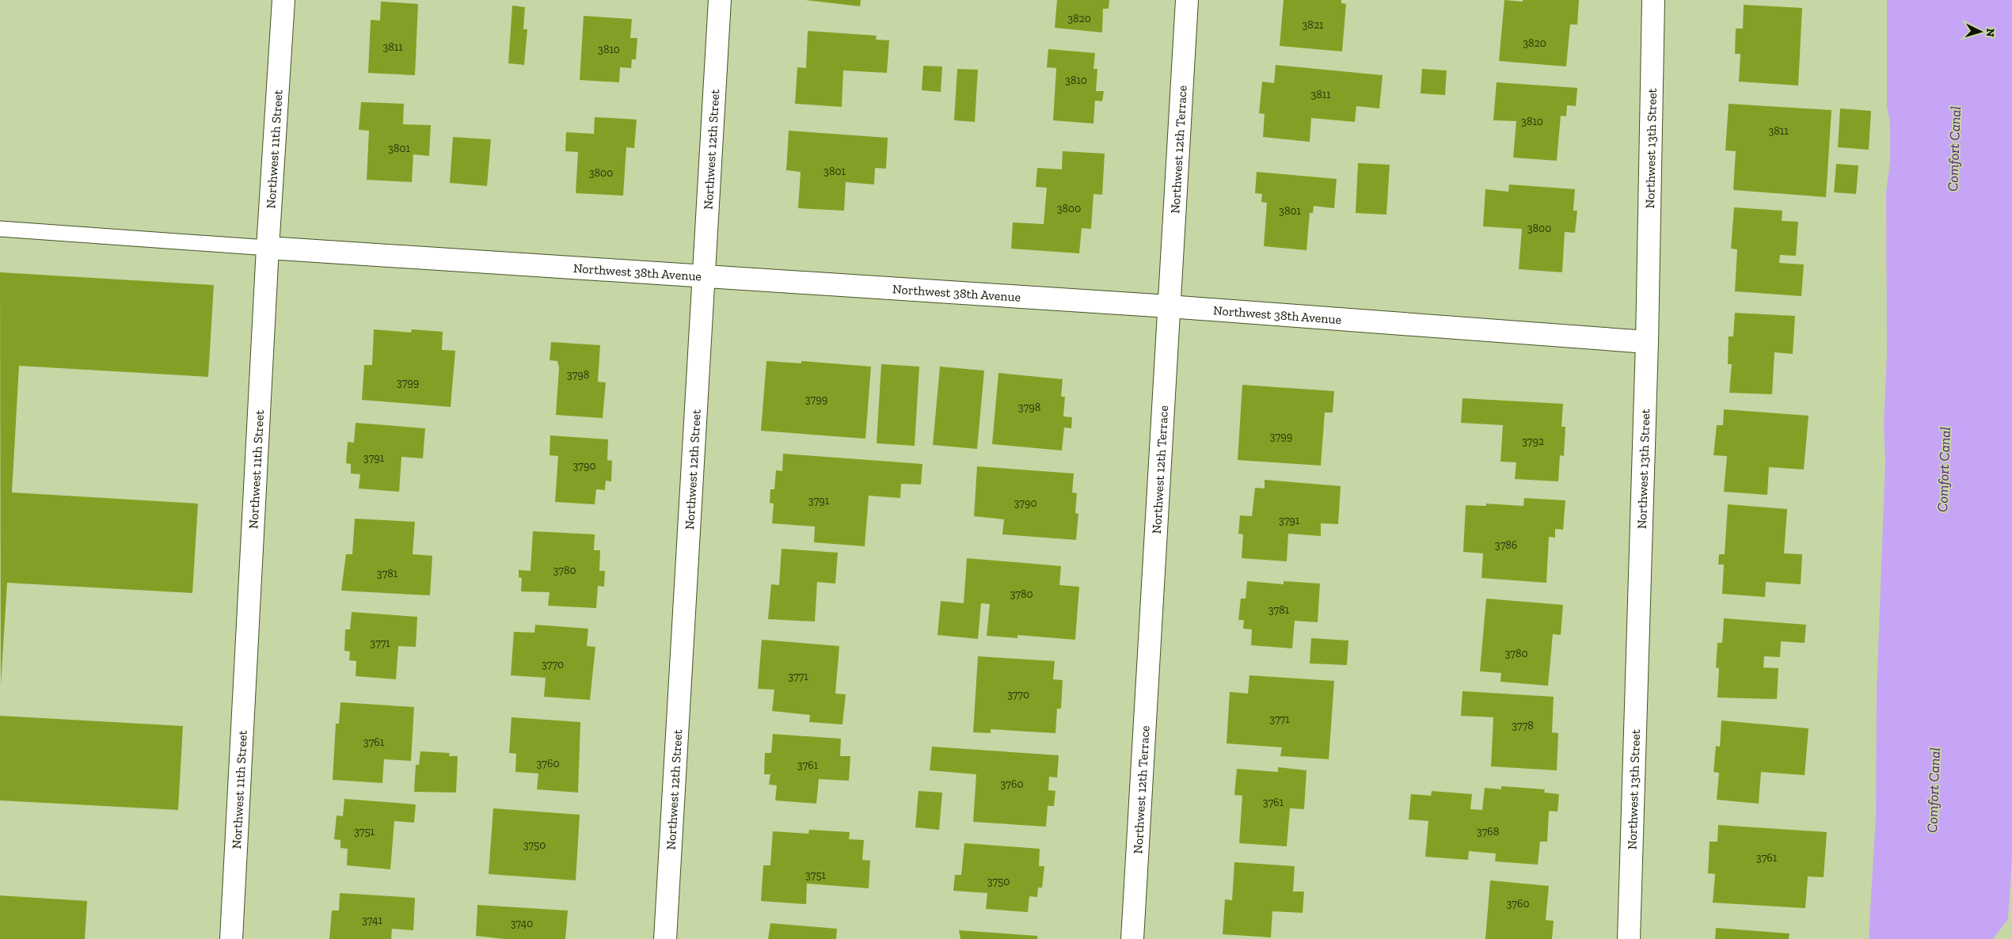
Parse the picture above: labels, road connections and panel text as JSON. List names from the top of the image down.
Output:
{
  "streets": {
    "street": [
      "Northwest 13th Street",
      "Northwest 11th Street",
      "Northwest 12th Street",
      "Northwest 12th Terrace",
      "Northwest 38th Avenue"
    ]
  },
  "crossings": [
    ["Northwest 13th Street", "Northwest 38th Avenue"],
    ["Northwest 11th Street", "Northwest 38th Avenue"],
    ["Northwest 12th Street", "Northwest 38th Avenue"],
    ["Northwest 12th Terrace", "Northwest 38th Avenue"]
  ],
  "water": ["Comfort Canal"],
  "house_numbers": [
    "3820",
    "3821",
    "3820",
    "3811",
    "3810",
    "3810",
    "3811",
    "3810",
    "3811",
    "3801",
    "3801",
    "3800",
    "3800",
    "3801",
    "3800",
    "3798",
    "3799",
    "3799",
    "3798",
    "3799",
    "3792",
    "3791",
    "3790",
    "3791",
    "3790",
    "3791",
    "3786",
    "3780",
    "3781",
    "3780",
    "3781",
    "3771",
    "3780",
    "3770",
    "3771",
    "3770",
    "3771",
    "3778",
    "3761",
    "3760",
    "3761",
    "3760",
    "3761",
    "3751",
    "3768",
    "3750",
    "3761",
    "3751",
    "3750",
    "3760",
    "3741",
    "3740"
  ],
  "north": "right"
}
